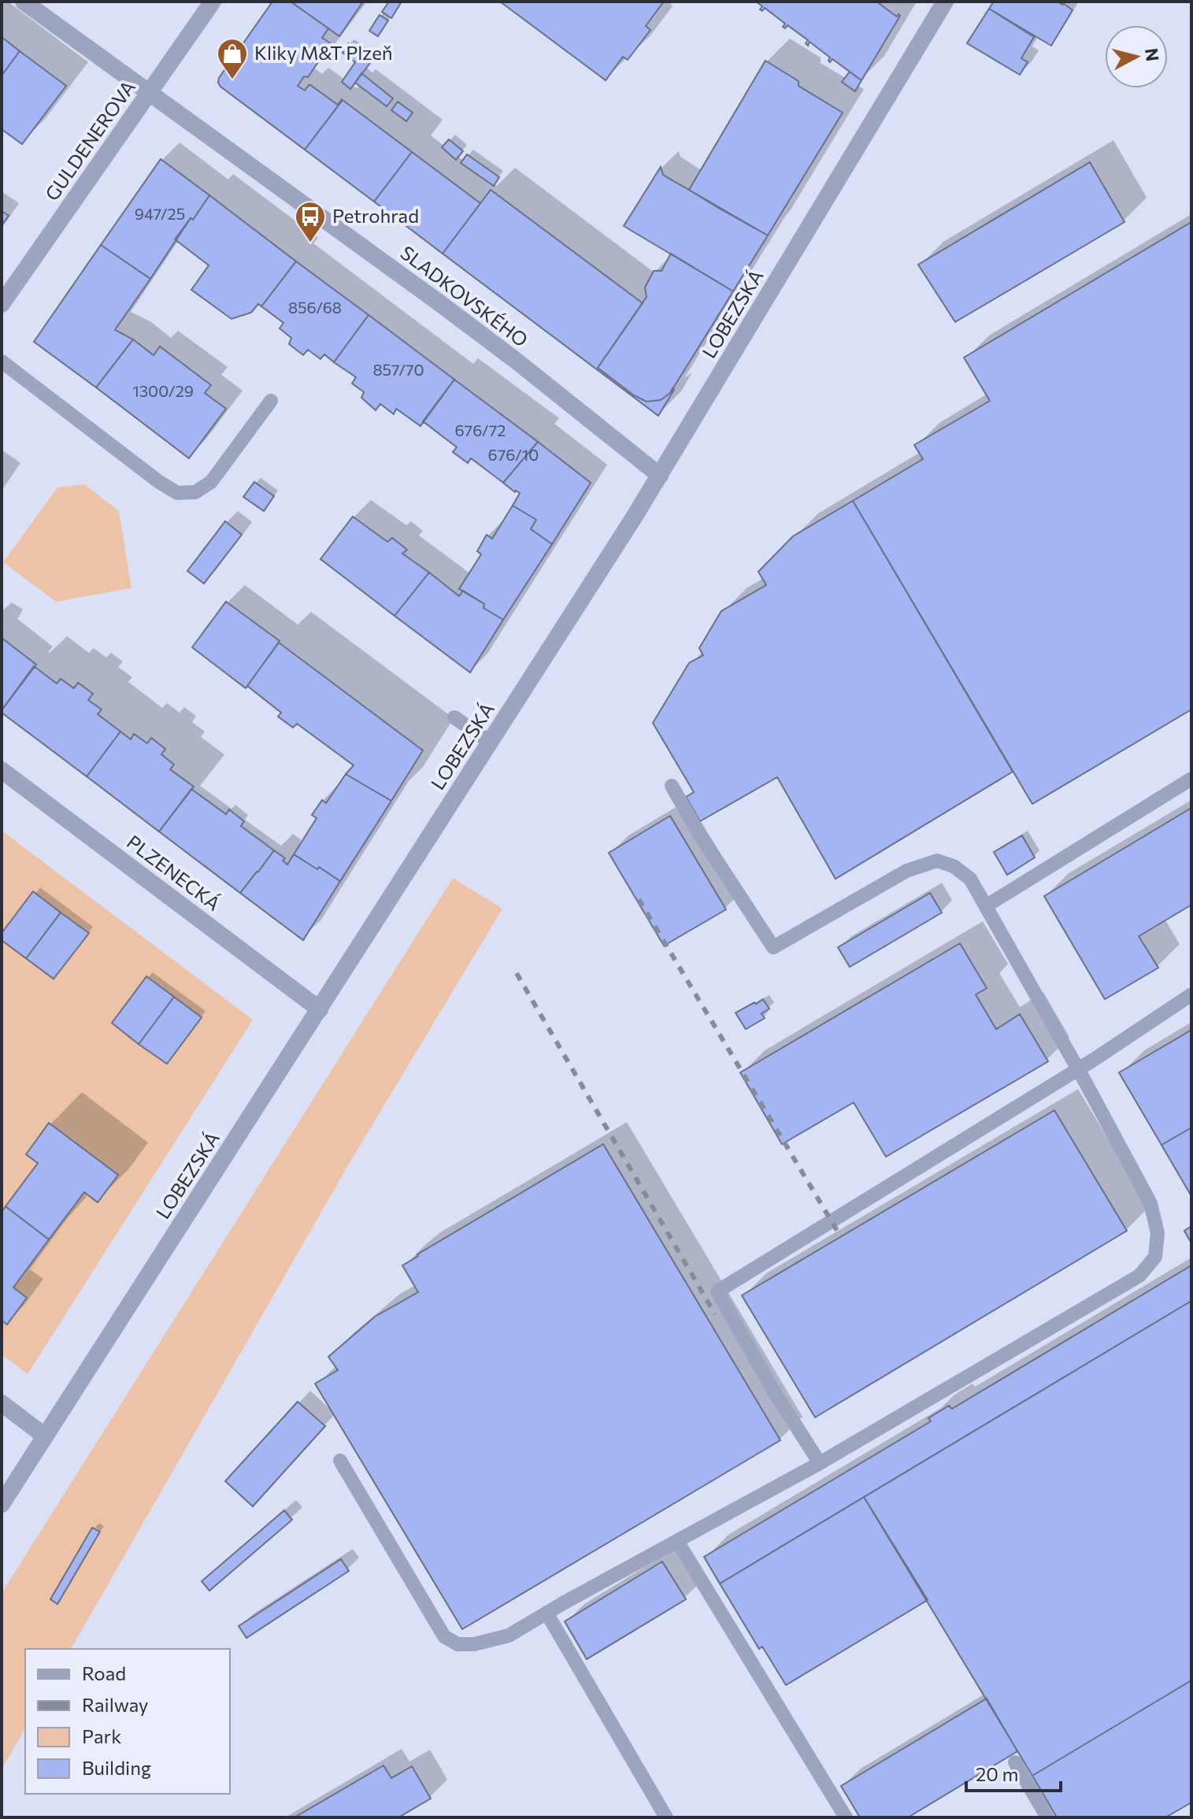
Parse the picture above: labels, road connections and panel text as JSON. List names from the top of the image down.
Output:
{
  "streets": {
    "street": [
      "GULDENEROVA",
      "SLADKOVSKÉHO",
      "LOBEZSKÁ",
      "PLZENECKÁ"
    ]
  },
  "crossings": [
    ["GULDENEROVA", "SLADKOVSKÉHO"],
    ["SLADKOVSKÉHO", "LOBEZSKÁ"],
    ["LOBEZSKÁ", "PLZENECKÁ"]
  ],
  "places": {
    "shop": ["Kliky M&T Plzeň"],
    "bus stop": ["Petrohrad"]
  },
  "house_numbers": [
    "947/25",
    "856/68",
    "857/70",
    "1300/29",
    "676/72",
    "676/10"
  ],
  "legend": [
    "Road",
    "Railway",
    "Park",
    "Building"
  ],
  "scale_bar": "20 m",
  "north": "right"
}
